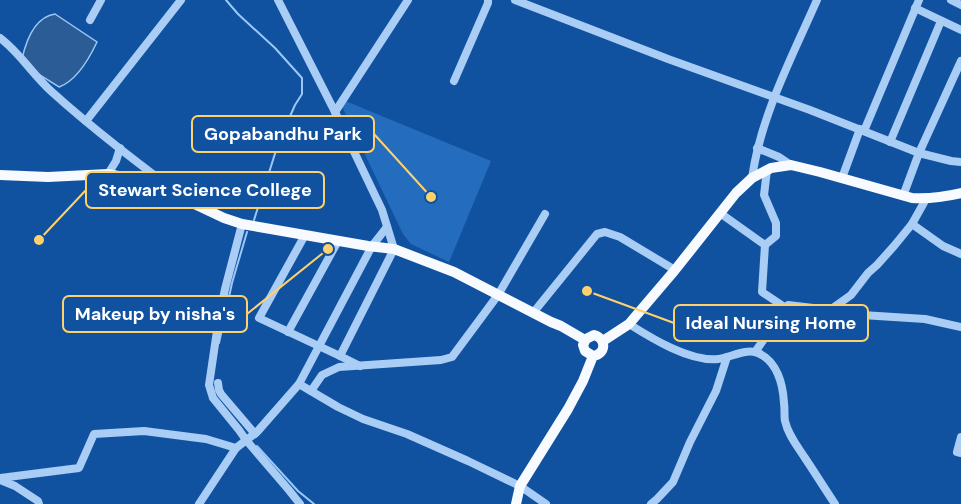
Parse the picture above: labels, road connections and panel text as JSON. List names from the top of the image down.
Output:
{
  "places": [
    "Gopabandhu Park",
    "Stewart Science College",
    "Makeup by nisha's",
    "Ideal Nursing Home"
  ]
}
